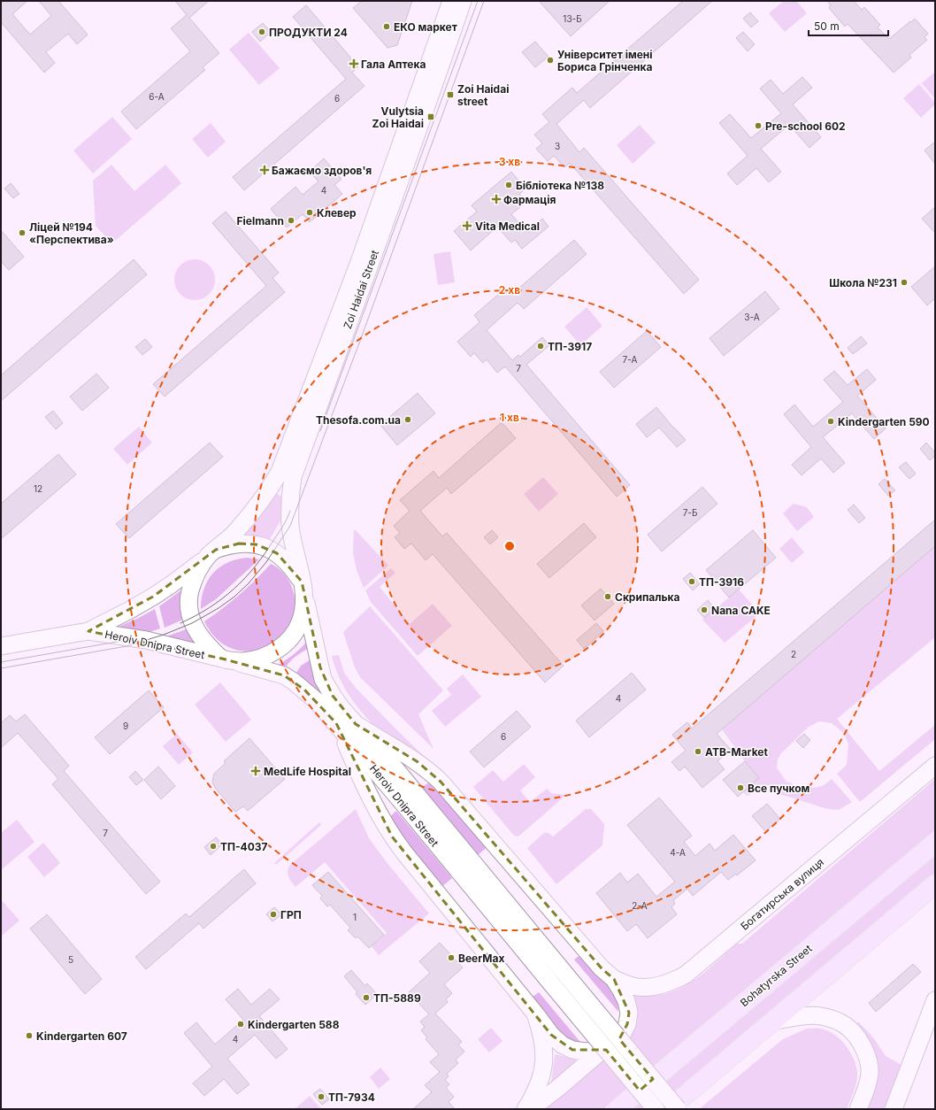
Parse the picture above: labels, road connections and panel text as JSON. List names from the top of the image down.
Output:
{
  "streets": {
    "main road": [
      "Zoi Haidai Street",
      "Heroiv Dnipra Street",
      "Богатирська вулиця",
      "Bohatyrska Street"
    ]
  },
  "crossings": [
    ["Zoi Haidai Street", "Heroiv Dnipra Street"],
    ["Heroiv Dnipra Street", "Богатирська вулиця"]
  ],
  "places": {
    "other": [
      "ЕКО маркет",
      "ПРОДУКТИ 24",
      "Університет імені Бориса Грінченка",
      "Pre-school 602",
      "Бібліотека №138",
      "Клевер",
      "Fielmann",
      "Ліцей №194 «Перспектива»",
      "Школа №231",
      "ТП-3917",
      "Thesofa.com.ua",
      "Kindergarten 590",
      "ТП-3916",
      "Скрипалька",
      "Nana CAKE",
      "ATB-Market",
      "Все пучком",
      "ТП-4037",
      "ГРП",
      "BeerMax",
      "ТП-5889",
      "Kindergarten 588",
      "Kindergarten 607",
      "ТП-7934"
    ],
    "health": [
      "Гала Аптека",
      "Бажаємо здоров'я",
      "Фармація",
      "Vita Medical",
      "MedLife Hospital"
    ],
    "transit": ["Zoi Haidai street", "Vulytsia Zoi Haidai"]
  },
  "house_numbers": [
    "13-Б",
    "6-А",
    "6",
    "3",
    "4",
    "3-А",
    "7-А",
    "7",
    "12",
    "7-Б",
    "2",
    "4",
    "9",
    "6",
    "7",
    "4-А",
    "2-А",
    "1",
    "5",
    "4"
  ],
  "scale_bar": "50 m",
  "rings": ["3 хв", "2 хв", "1 хв"]
}
